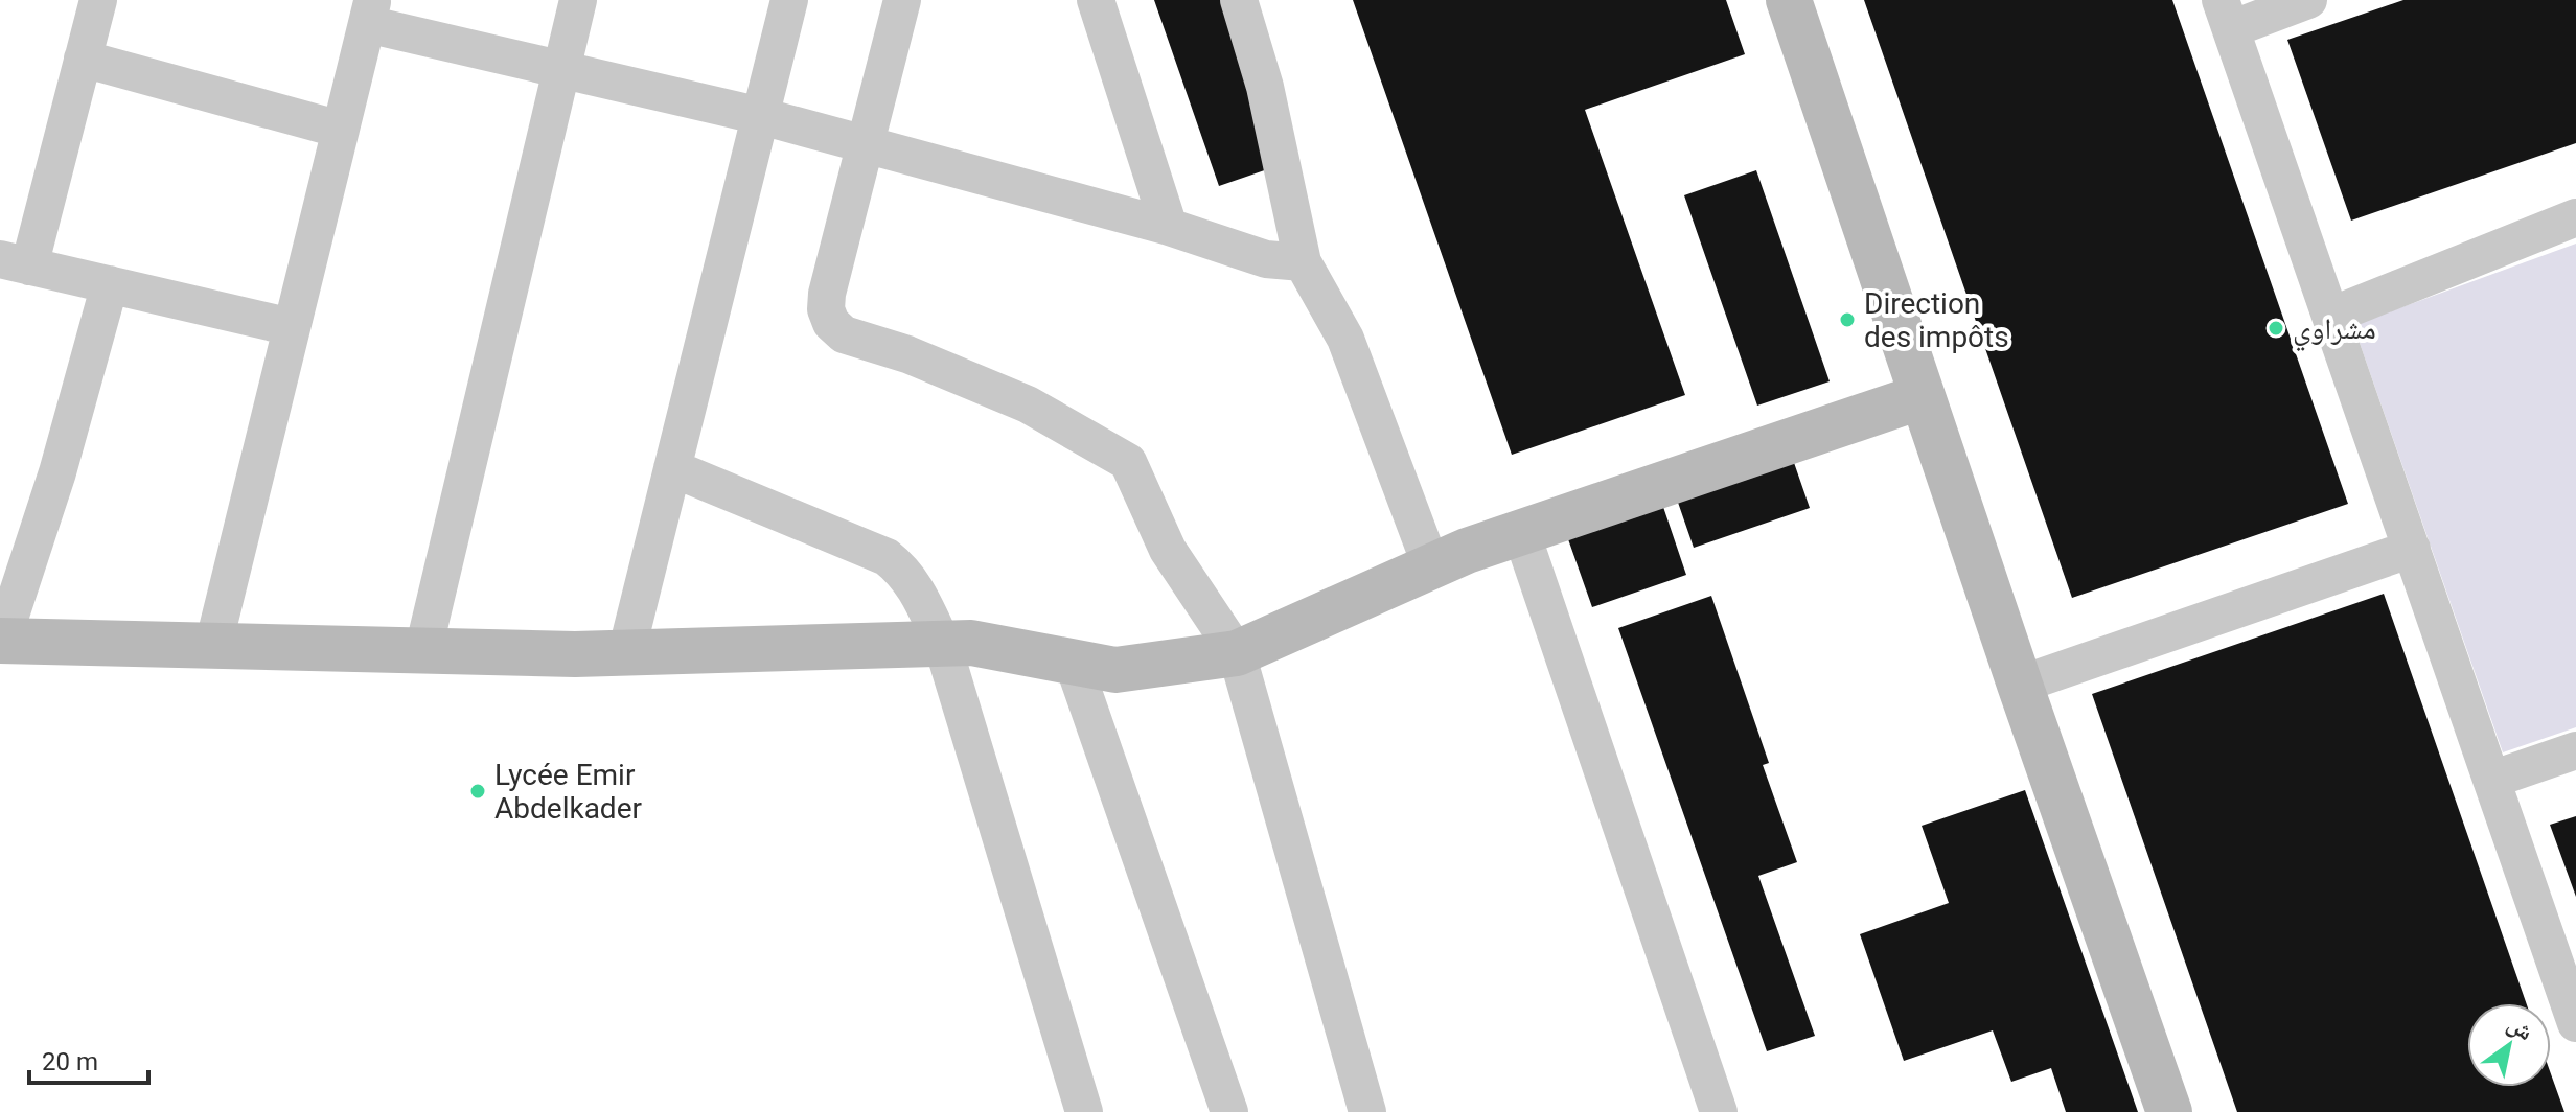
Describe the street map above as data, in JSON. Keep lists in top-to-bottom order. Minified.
{"places":["Direction des impôts","مشراوي","Lycée Emir Abdelkader"],"scale_bar":"20 m","north":"top right"}
